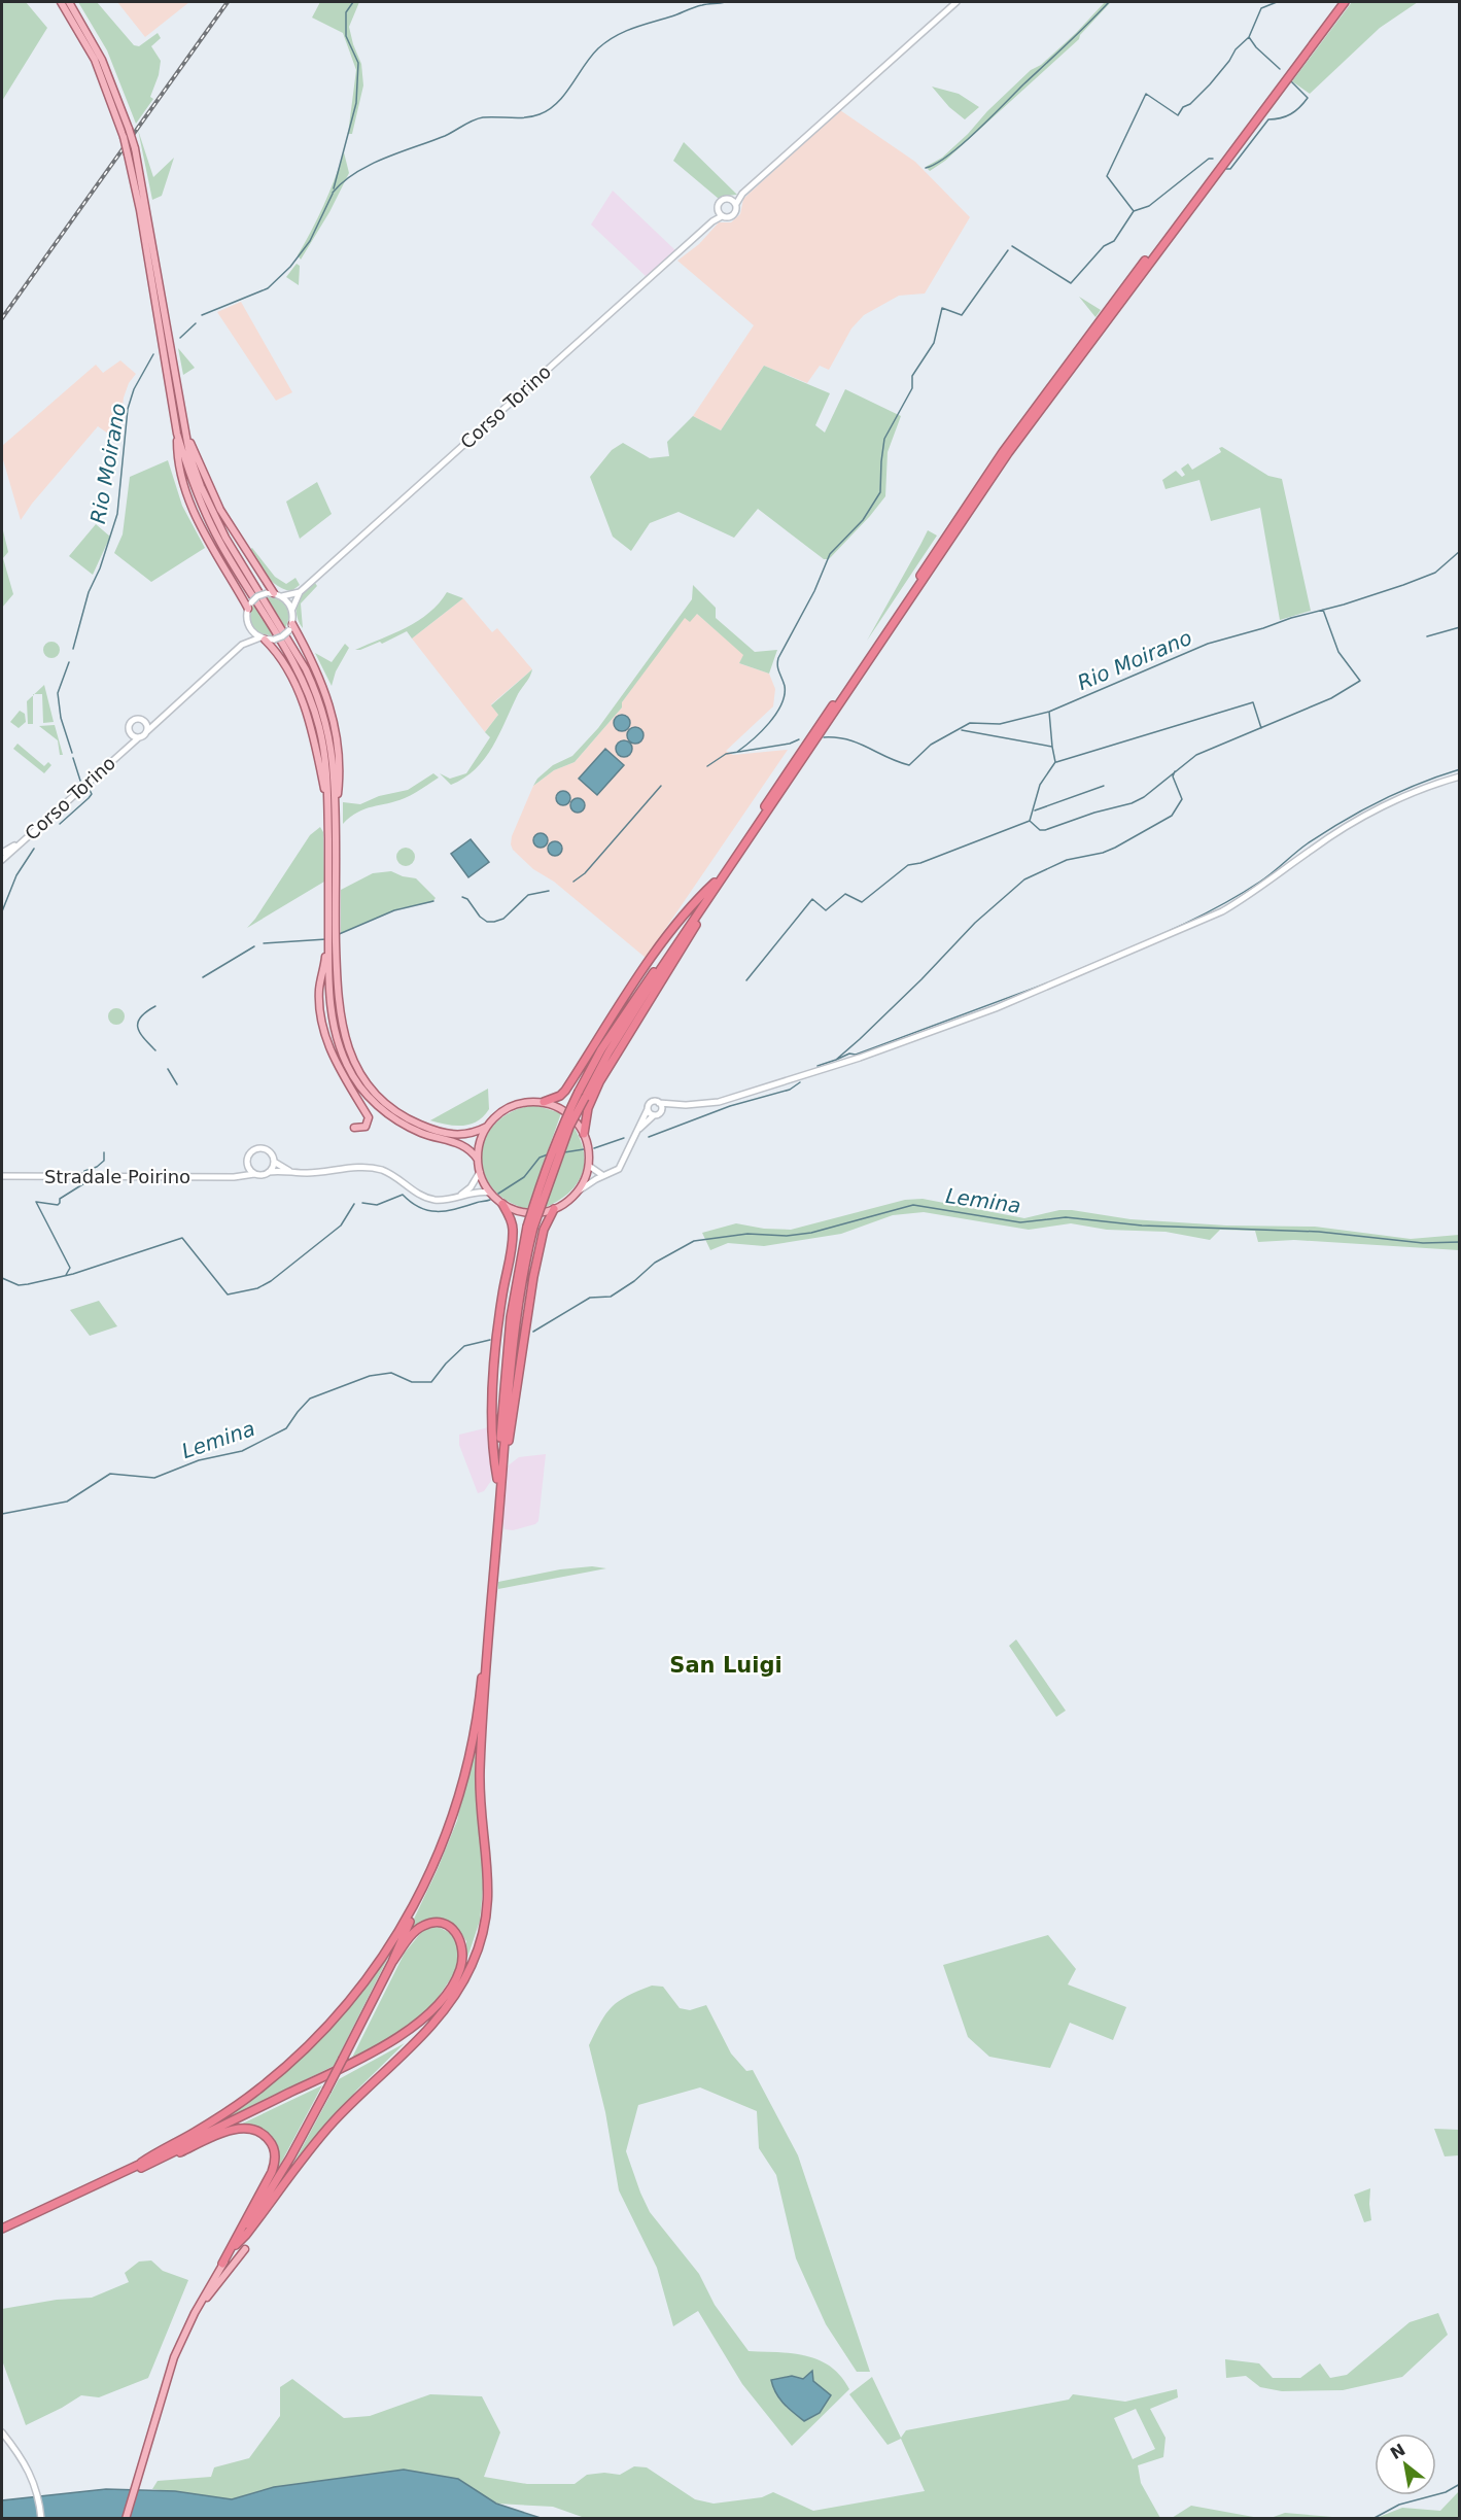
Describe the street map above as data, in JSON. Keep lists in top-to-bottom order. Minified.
{"streets":{"main road":["Corso Torino","Stradale Poirino"]},"districts":["San Luigi"],"water":["Rio Moirano","Lemina"],"north":"top left"}
